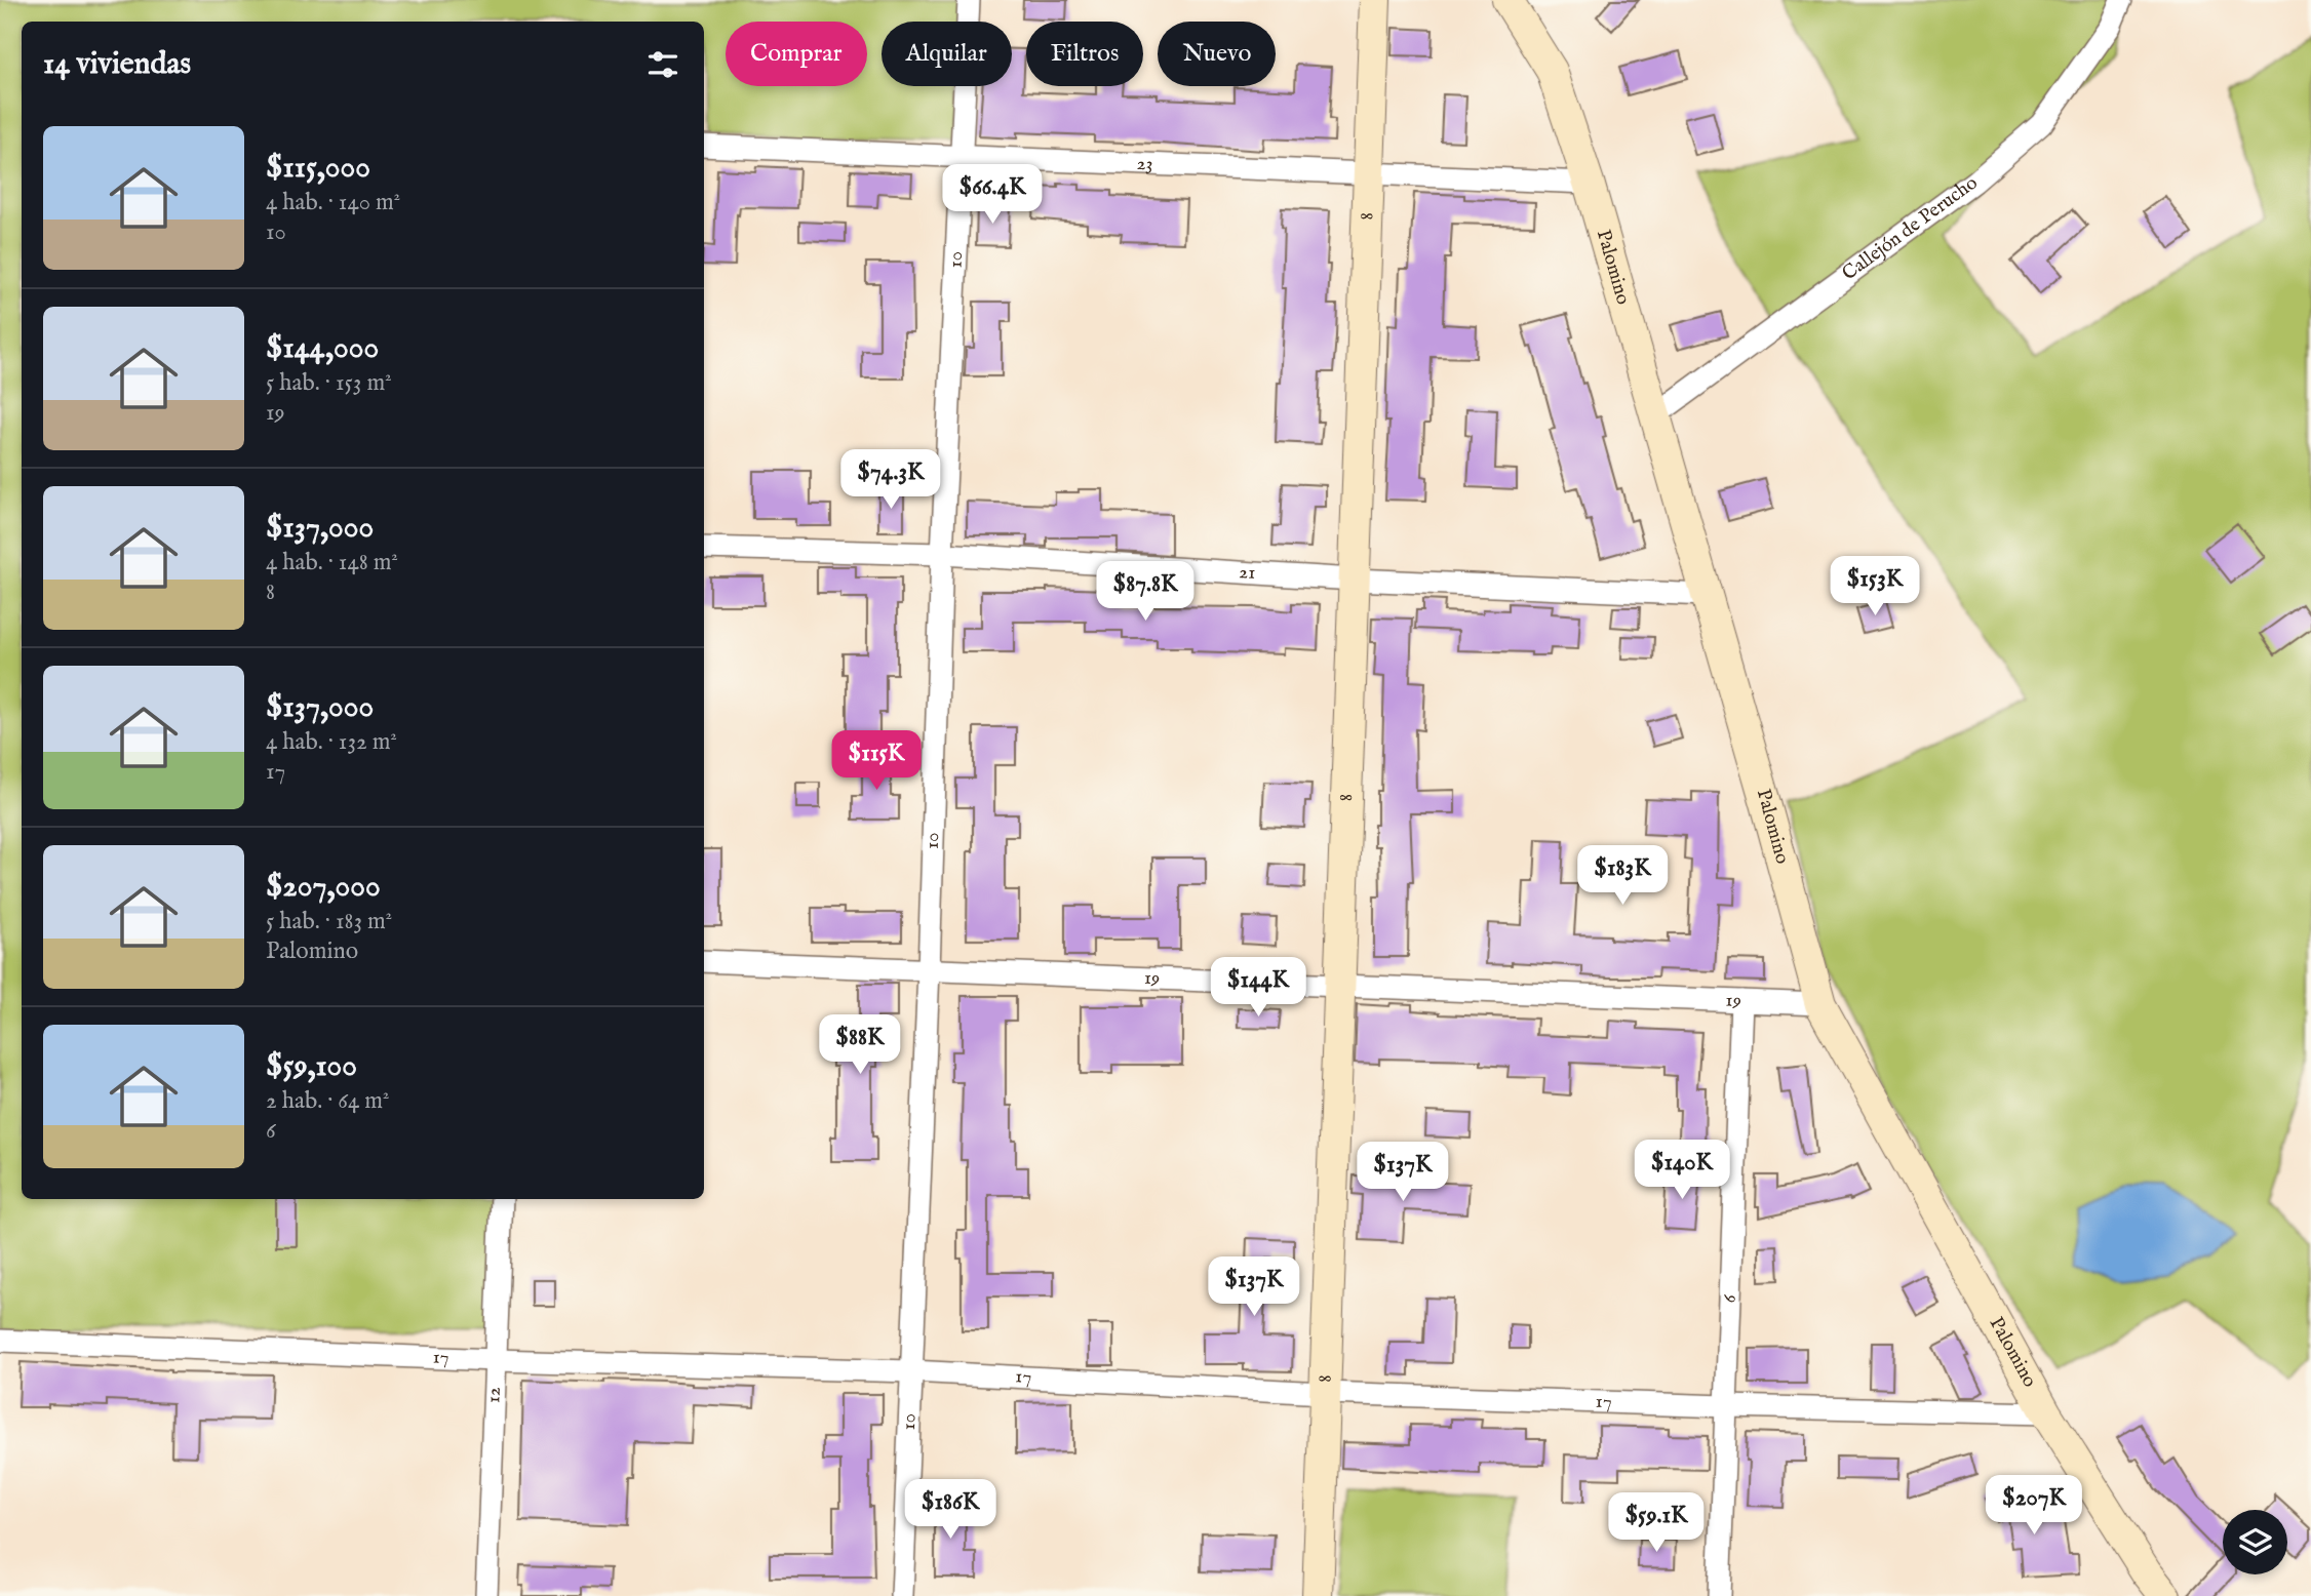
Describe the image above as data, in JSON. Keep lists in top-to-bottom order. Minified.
{"streets":{"street":["23","8","Callejón de Perucho","10","Palomino","21","19","6","17","12"]},"crossings":[["23","8"],["23","10"],["23","Palomino"],["8","21"],["8","19"],["8","17"],["Callejón de Perucho","Palomino"],["10","21"],["10","19"],["10","17"],["Palomino","21"],["Palomino","19"],["Palomino","17"],["19","6"],["6","17"],["17","12"]],"page":{"chip":["Comprar","Alquilar","Filtros","Nuevo"],"heading":"14 viviendas","list":[{"name":"$115,000","note":"4 hab. · 140 m² · 10"},{"name":"$144,000","note":"5 hab. · 153 m² · 19"},{"name":"$137,000","note":"4 hab. · 148 m² · 8"},{"name":"$137,000","note":"4 hab. · 132 m² · 17"},{"name":"$207,000","note":"5 hab. · 183 m² · Palomino"},{"name":"$59,100","note":"2 hab. · 64 m² · 6"}],"price":["$66.4K","$74.3K","$153K","$87.8K","$115K","$183K","$144K","$88K","$140K","$137K","$137K","$207K","$186K","$59.1K"]}}
